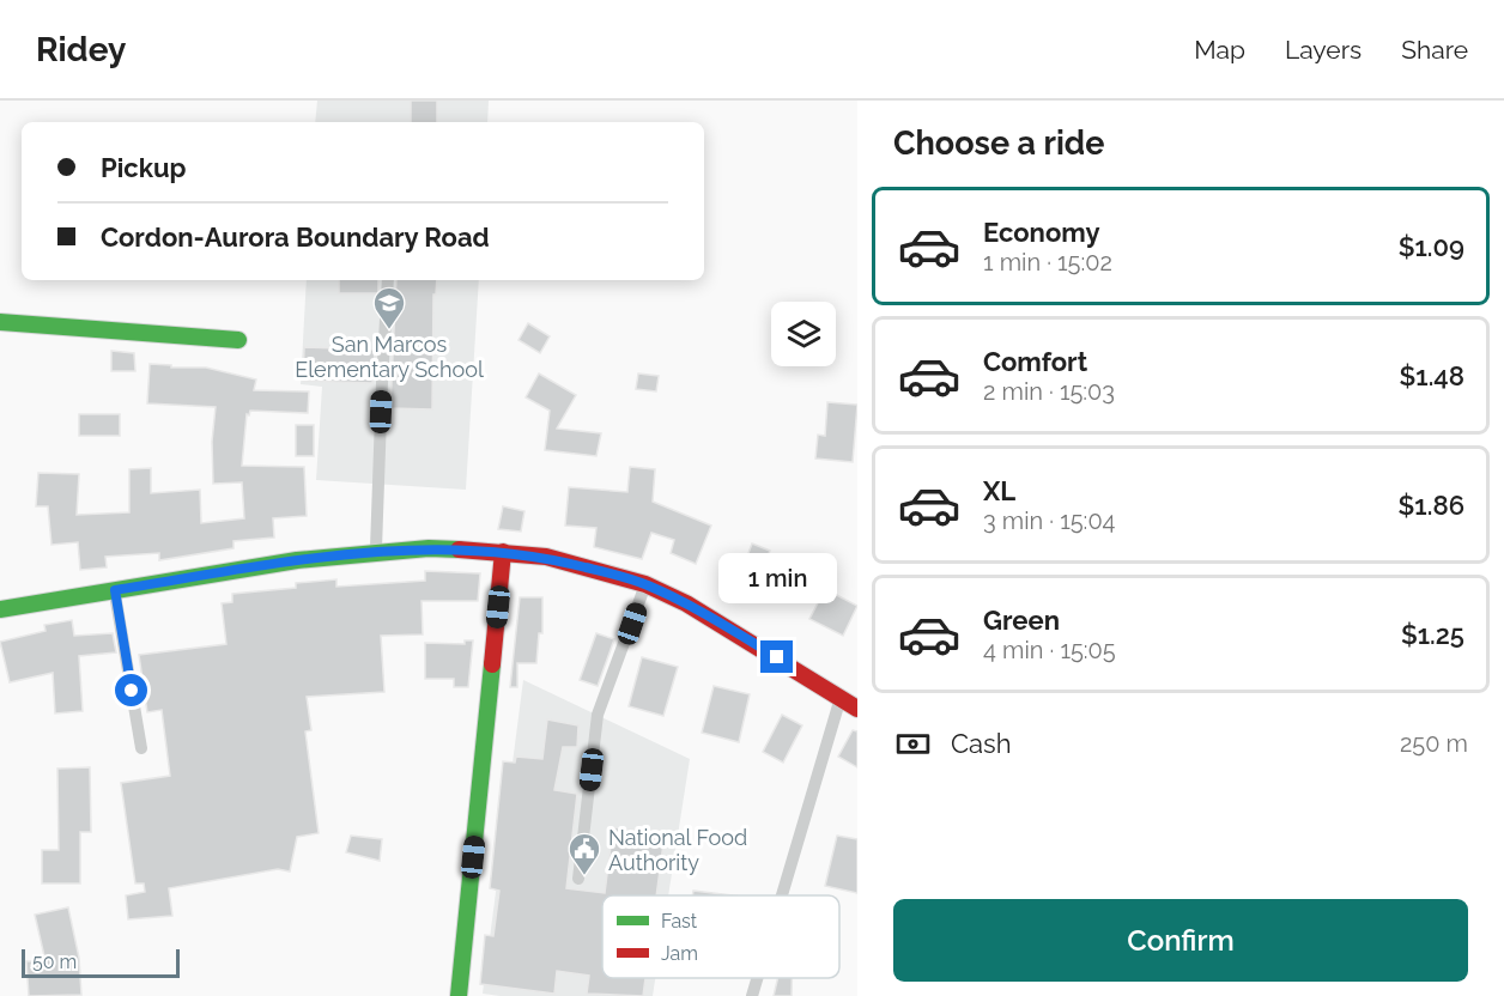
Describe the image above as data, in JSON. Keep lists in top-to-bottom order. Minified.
{"places":{"school or university":["San Marcos Elementary School"],"public building":["National Food Authority"]},"legend":["Fast","Jam"],"scale_bar":"50 m","page":{"header":"Ridey","nav":["Map","Layers","Share"],"heading":"Choose a ride","banner":["Pickup","Cordon-Aurora Boundary Road"],"list":[{"name":"Economy","note":"1 min · 15:02","value":"$1.09"},{"name":"Comfort","note":"2 min · 15:03","value":"$1.48"},{"name":"XL","note":"3 min · 15:04","value":"$1.86"},{"name":"Green","note":"4 min · 15:05","value":"$1.25"}],"bubble":"1 min","pay":["Cash","250 m"],"buttons":"Confirm","scale":"50 m"}}
